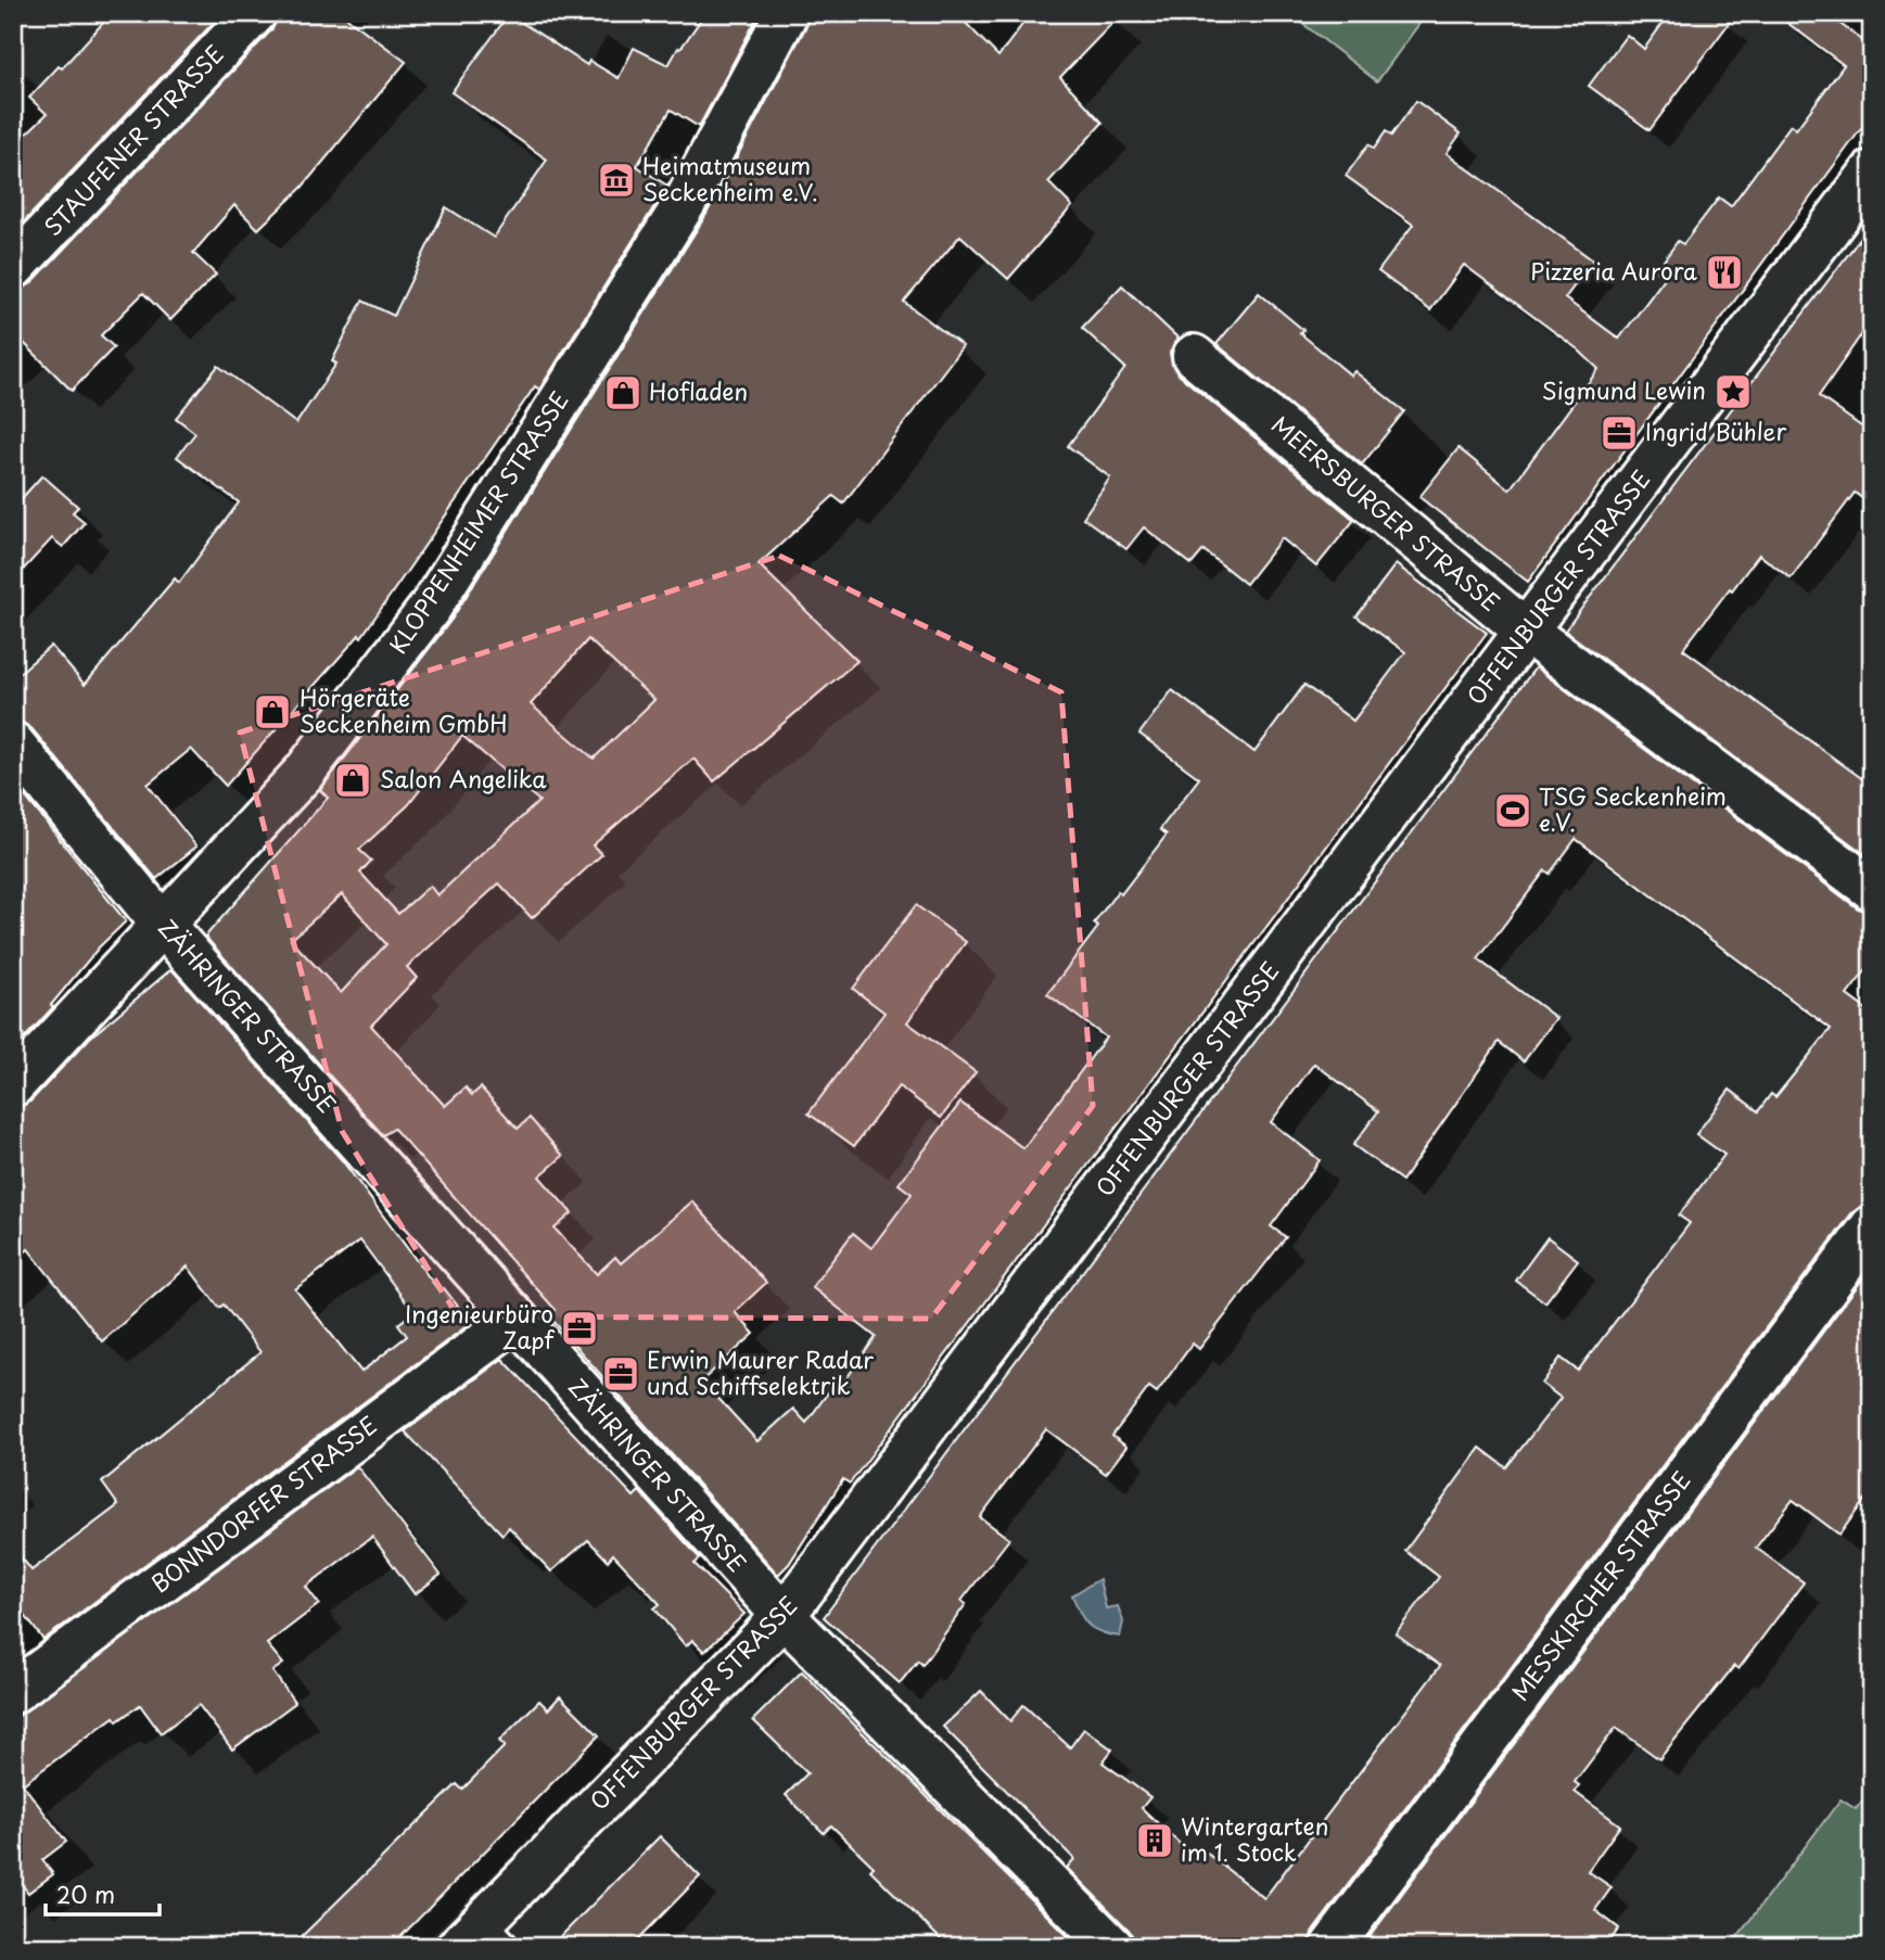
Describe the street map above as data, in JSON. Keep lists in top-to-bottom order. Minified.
{"streets":{"street":["STAUFENER STRASSE","MEERSBURGER STRASSE","KLOPPENHEIMER STRASSE","OFFENBURGER STRASSE","ZÄHRINGER STRASSE","BONNDORFER STRASSE","MESSKIRCHER STRASSE"]},"crossings":[["MEERSBURGER STRASSE","OFFENBURGER STRASSE"],["KLOPPENHEIMER STRASSE","ZÄHRINGER STRASSE"],["OFFENBURGER STRASSE","ZÄHRINGER STRASSE"],["ZÄHRINGER STRASSE","BONNDORFER STRASSE"]],"places":{"museum":["Heimatmuseum Seckenheim e.V."],"restaurant":["Pizzeria Aurora"],"place":["Sigmund Lewin"],"shop":["Hofladen","Hörgeräte Seckenheim GmbH","Salon Angelika"],"office":["Ingrid Bühler","Ingenieurbüro Zapf","Erwin Maurer Radar und Schiffselektrik"],"sports":["TSG Seckenheim e.V."],"building":["Wintergarten im 1. Stock"]},"scale_bar":"20 m"}
